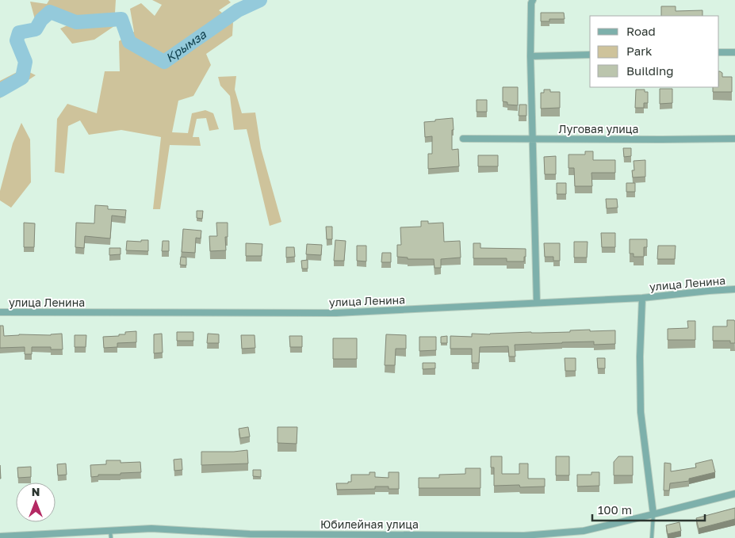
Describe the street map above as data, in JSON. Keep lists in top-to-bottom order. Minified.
{"streets":{"street":["Луговая улица","улица Ленина","Юбилейная улица"]},"water":["Крымза"],"legend":["Road","Park","Building"],"scale_bar":"100 m","north":"top"}
